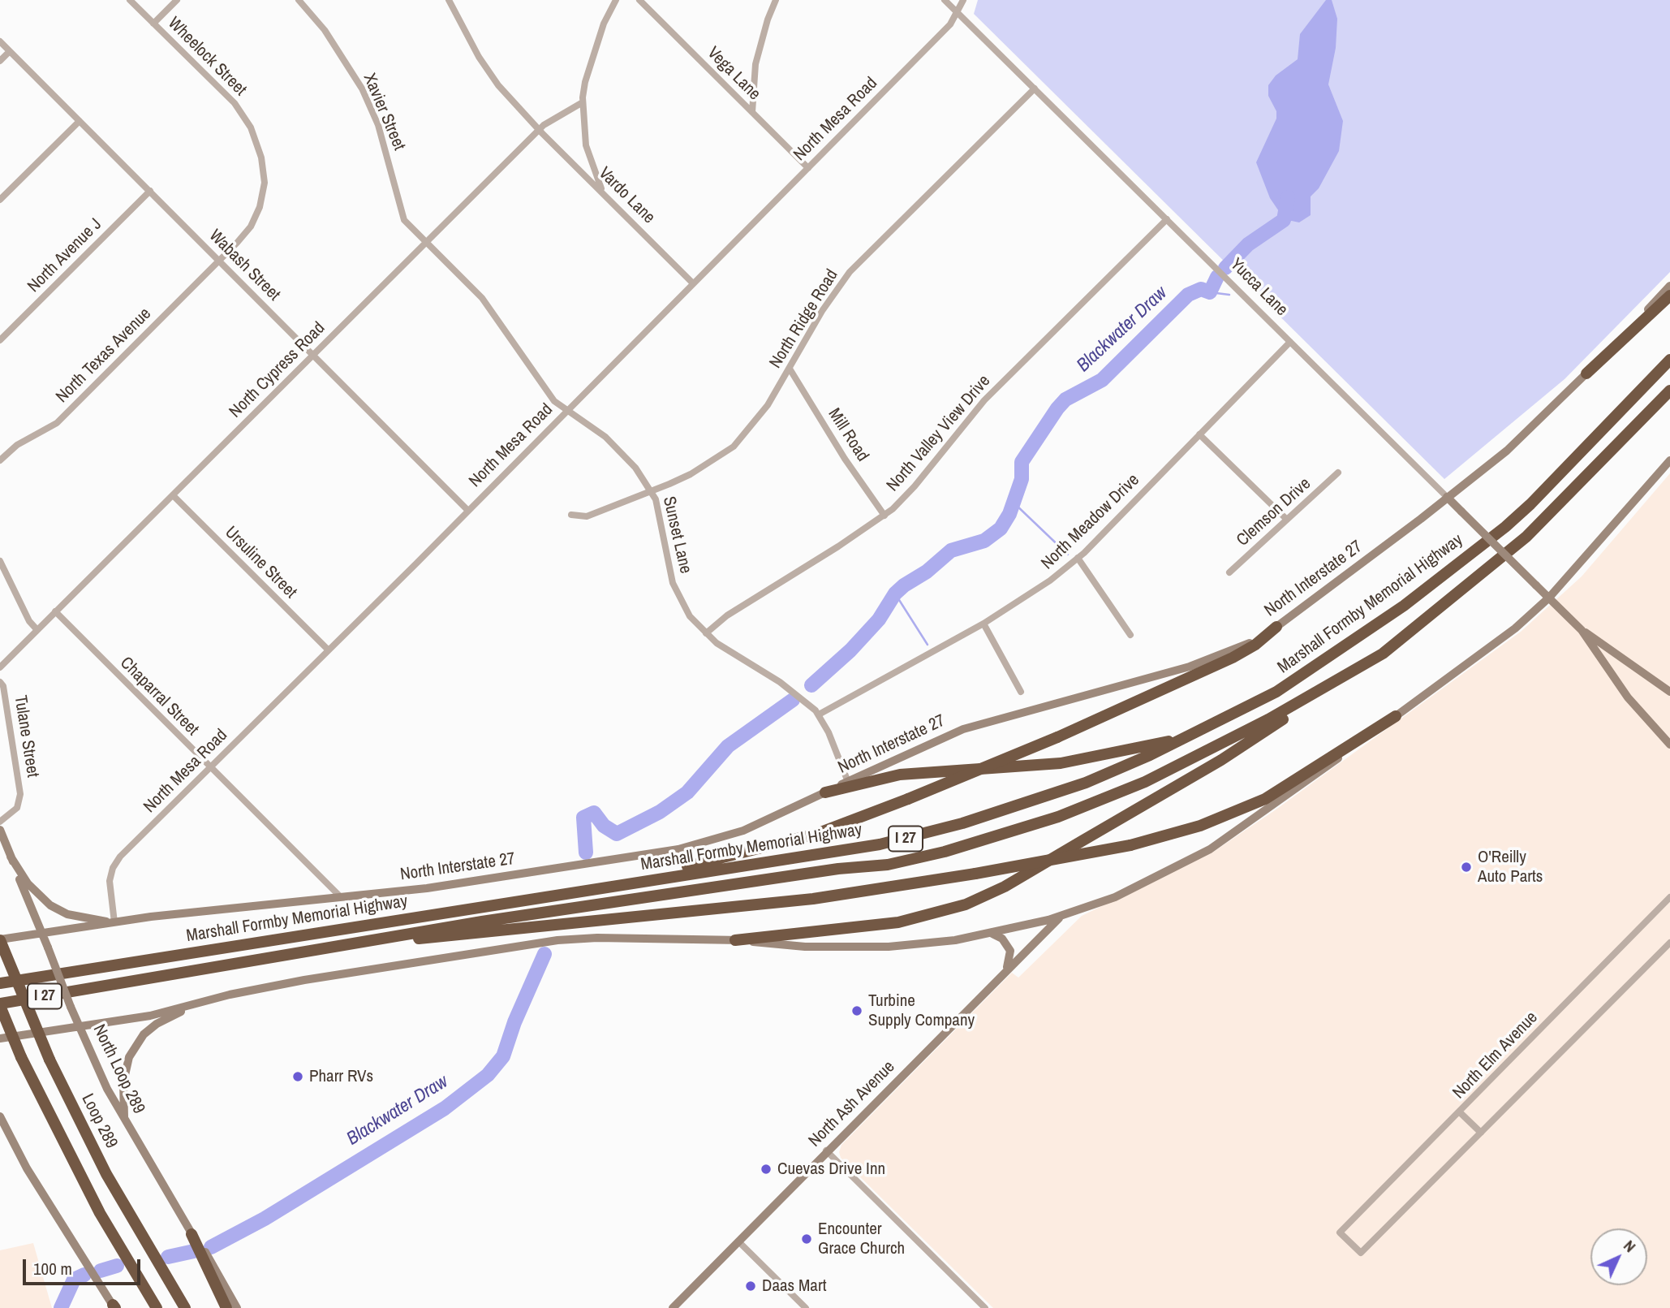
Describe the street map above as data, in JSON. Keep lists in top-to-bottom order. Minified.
{"streets":{"highway":["Marshall Formby Memorial Highway","I 27","Loop 289"],"main road":["Yucca Lane","North Interstate 27","North Loop 289","North Ash Avenue"],"street":["Wheelock Street","Vega Lane","Xavier Street","North Mesa Road","Vardo Lane","North Avenue J","Wabash Street","North Ridge Road","North Texas Avenue","North Cypress Road","North Valley View Drive","Mill Road","Clemson Drive","North Meadow Drive","Sunset Lane","Ursuline Street","Chaparral Street","Tulane Street","North Elm Avenue"]},"crossings":[["Wheelock Street","Wabash Street"],["Wheelock Street","North Texas Avenue"],["Vega Lane","North Mesa Road"],["Xavier Street","North Cypress Road"],["Xavier Street","Sunset Lane"],["North Mesa Road","Vardo Lane"],["North Mesa Road","Wabash Street"],["North Mesa Road","Yucca Lane"],["North Mesa Road","Sunset Lane"],["North Mesa Road","Ursuline Street"],["North Mesa Road","North Interstate 27"],["North Mesa Road","Chaparral Street"],["Vardo Lane","North Cypress Road"],["North Avenue J","Wabash Street"],["Wabash Street","North Texas Avenue"],["Wabash Street","North Cypress Road"],["Yucca Lane","North Ridge Road"],["Yucca Lane","North Valley View Drive"],["Yucca Lane","North Meadow Drive"],["Yucca Lane","North Interstate 27"],["North Ridge Road","Mill Road"],["North Ridge Road","Sunset Lane"],["North Cypress Road","Sunset Lane"],["North Cypress Road","Ursuline Street"],["North Cypress Road","Chaparral Street"],["North Valley View Drive","Mill Road"],["North Valley View Drive","Sunset Lane"],["North Meadow Drive","Sunset Lane"],["Sunset Lane","North Interstate 27"],["North Interstate 27","Chaparral Street"],["North Interstate 27","North Loop 289"],["North Interstate 27","Loop 289"]],"water":["Blackwater Draw"],"places":["O'Reilly Auto Parts","Turbine Supply Company","Pharr RVs","Cuevas Drive Inn","Encounter Grace Church","Daas Mart"],"scale_bar":"100 m","north":"top right"}
